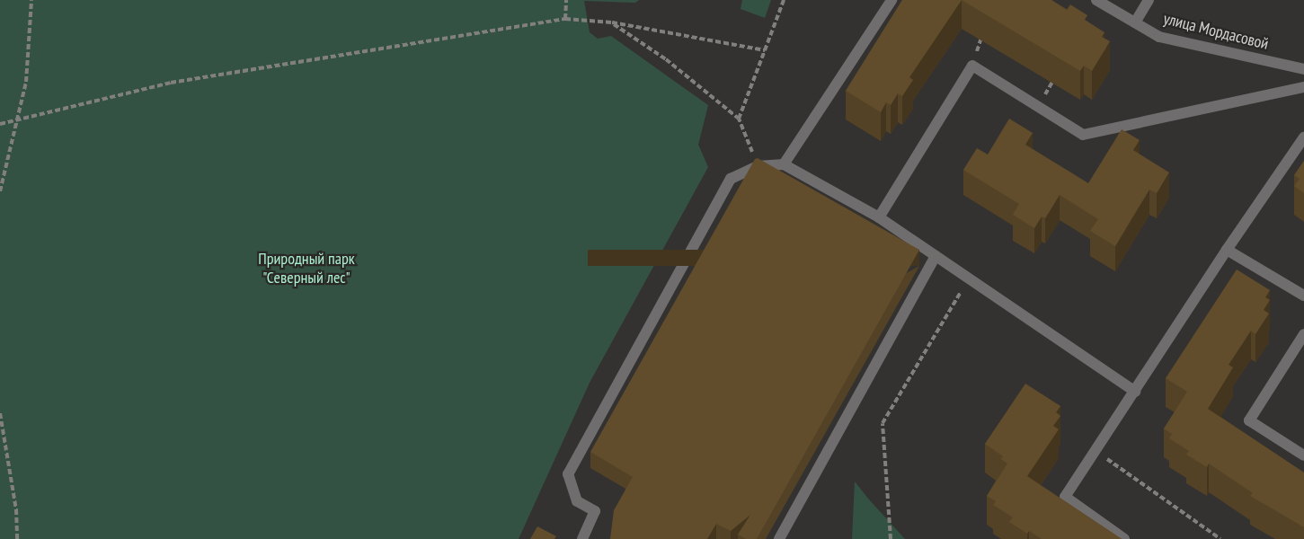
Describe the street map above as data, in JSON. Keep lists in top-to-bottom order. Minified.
{"streets":{"street":["улица Мордасовой"]},"parks":["Природный парк \"Северный лес\""]}
